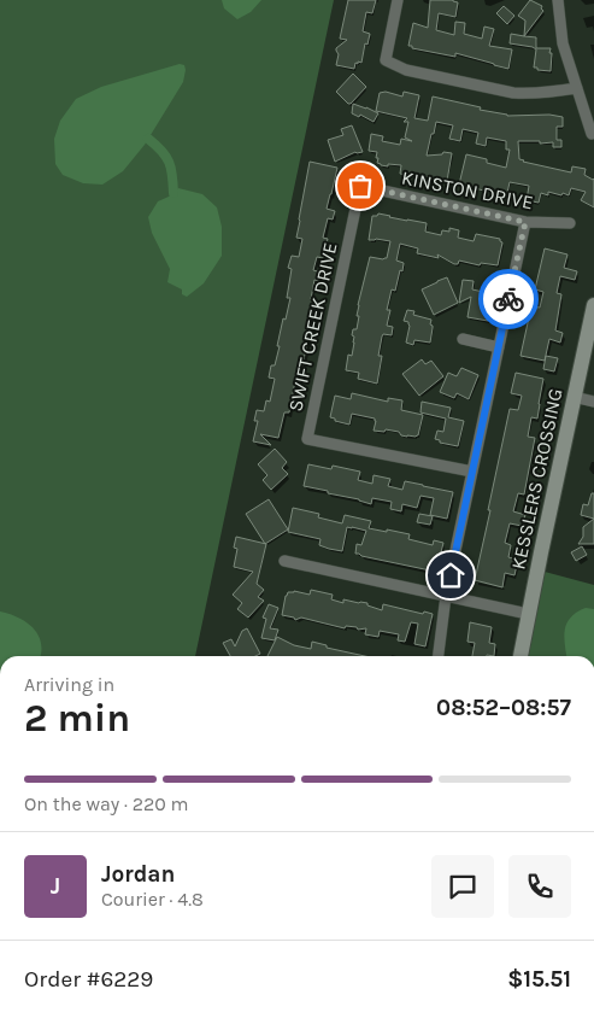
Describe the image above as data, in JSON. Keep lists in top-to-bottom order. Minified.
{"streets":{"street":["KINSTON DRIVE","SWIFT CREEK DRIVE","KESSLERS CROSSING"]},"crossings":[["KINSTON DRIVE","SWIFT CREEK DRIVE"]],"page":{"heading":["2 min","Arriving in","08:52–08:57"],"panel":["Jordan","Courier · 4.8","Order #6229","$15.51"],"bar":"On the way · 220 m","round":"J"}}
